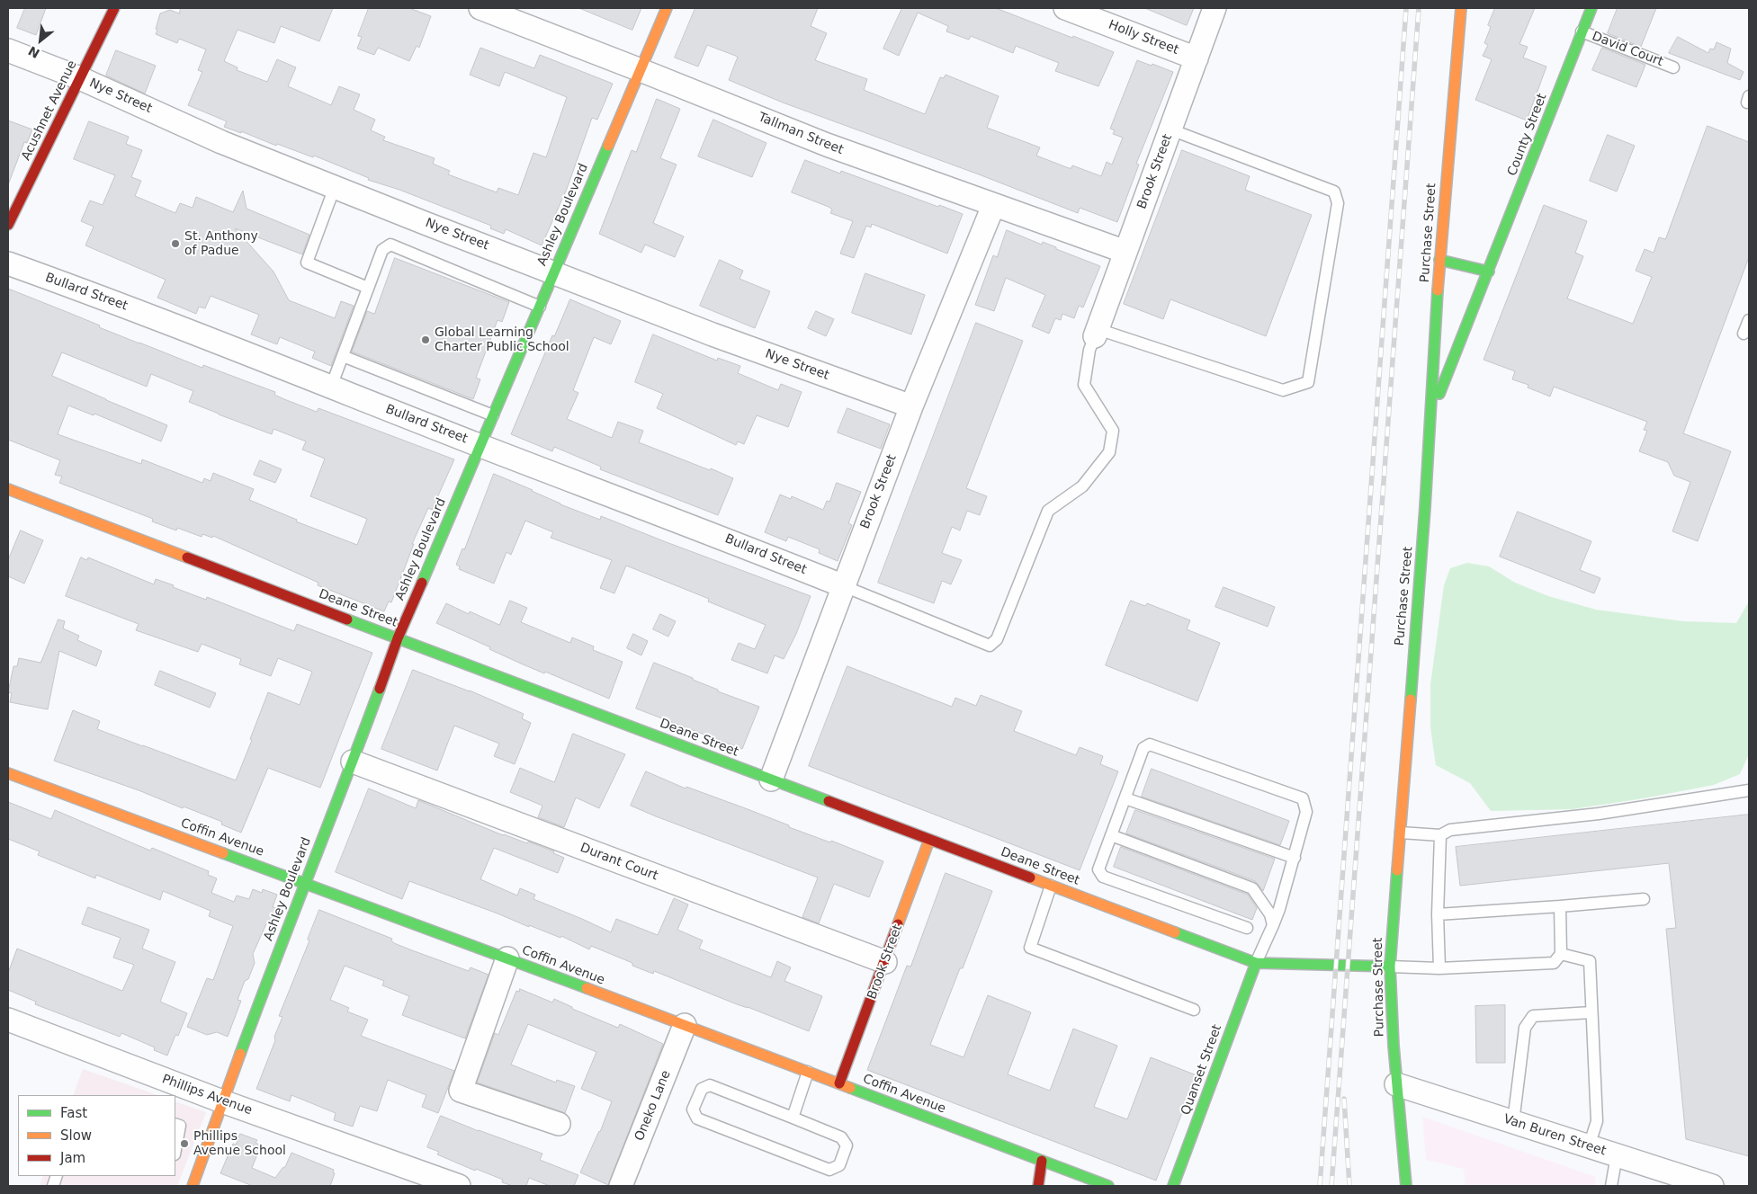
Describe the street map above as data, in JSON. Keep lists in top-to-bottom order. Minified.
{"streets":{"main road":["Acushnet Avenue","County Street","Brook Street","Ashley Boulevard","Purchase Street","Deane Street","Coffin Avenue","Quanset Street"],"street":["Holly Street","Nye Street","Tallman Street","Bullard Street","Durant Court","Phillips Avenue","Oneko Lane","Van Buren Street"],"lane":["David Court"]},"crossings":[["Holly Street","Brook Street"],["David Court","County Street"],["Nye Street","Acushnet Avenue"],["Nye Street","Brook Street"],["Nye Street","Ashley Boulevard"],["Tallman Street","Brook Street"],["Tallman Street","Ashley Boulevard"],["County Street","Purchase Street"],["Brook Street","Bullard Street"],["Brook Street","Deane Street"],["Brook Street","Coffin Avenue"],["Brook Street","Durant Court"],["Ashley Boulevard","Bullard Street"],["Ashley Boulevard","Deane Street"],["Ashley Boulevard","Coffin Avenue"],["Ashley Boulevard","Durant Court"],["Ashley Boulevard","Phillips Avenue"],["Purchase Street","Deane Street"],["Purchase Street","Van Buren Street"],["Deane Street","Quanset Street"],["Coffin Avenue","Oneko Lane"]],"places":["St. Anthony of Padue","Global Learning Charter Public School","Phillips Avenue School"],"legend":["Fast","Slow","Jam"],"north":"bottom left"}
